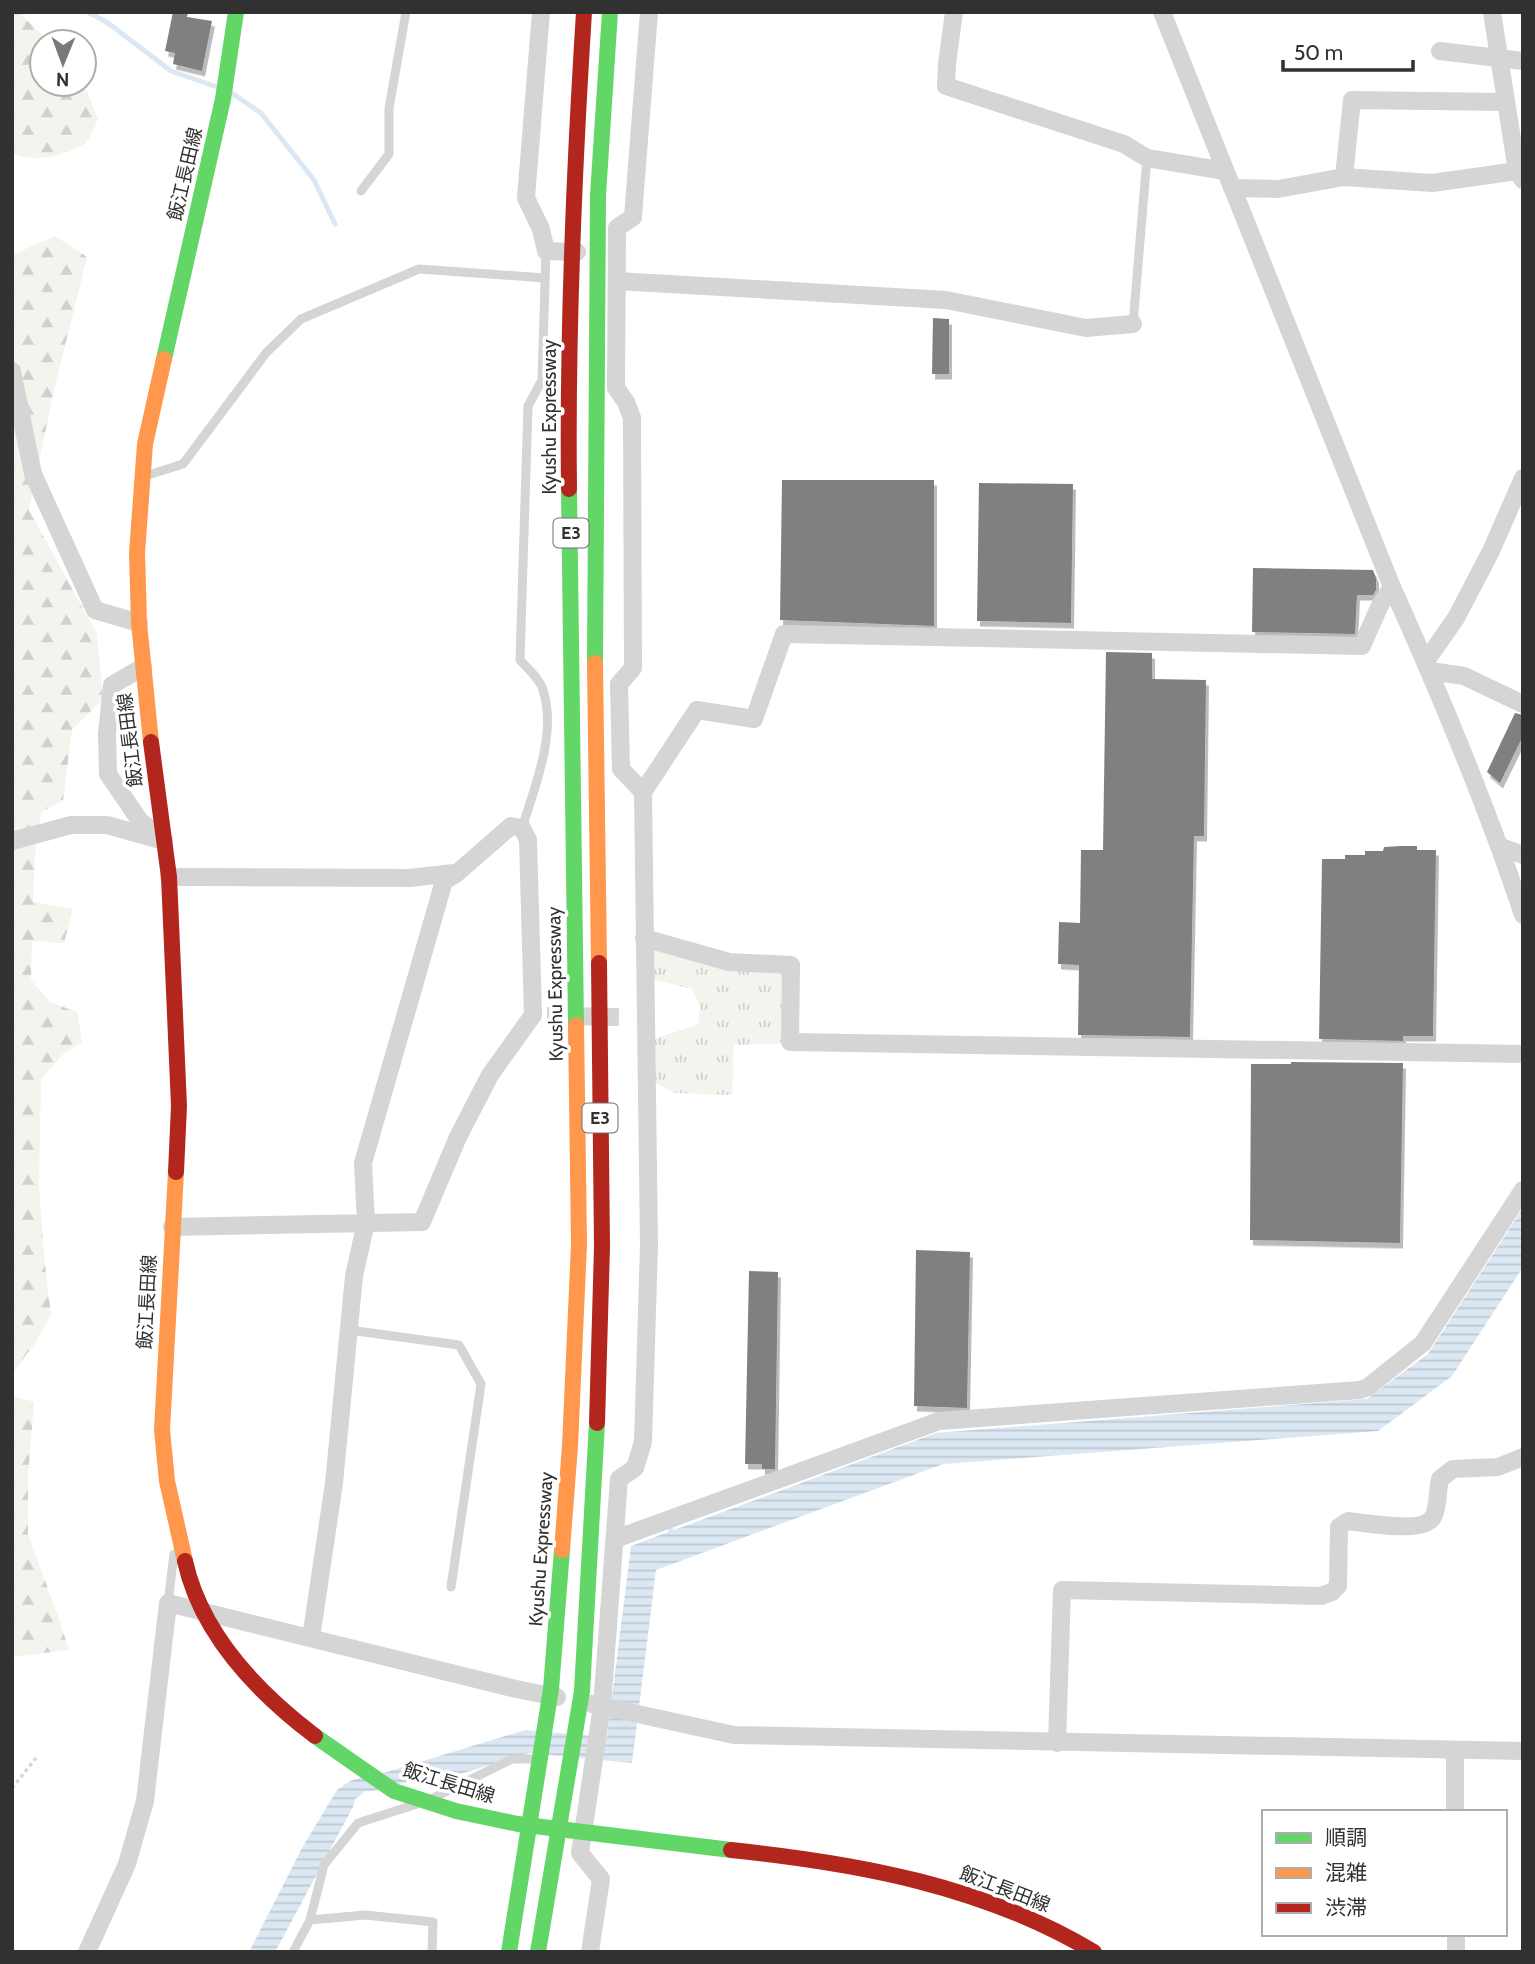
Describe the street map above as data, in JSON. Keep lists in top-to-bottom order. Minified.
{"streets":{"main road":["飯江長田線","Kyushu Expressway","E3"]},"legend":["順調","混雑","渋滞"],"scale_bar":"50 m","north":"bottom"}
